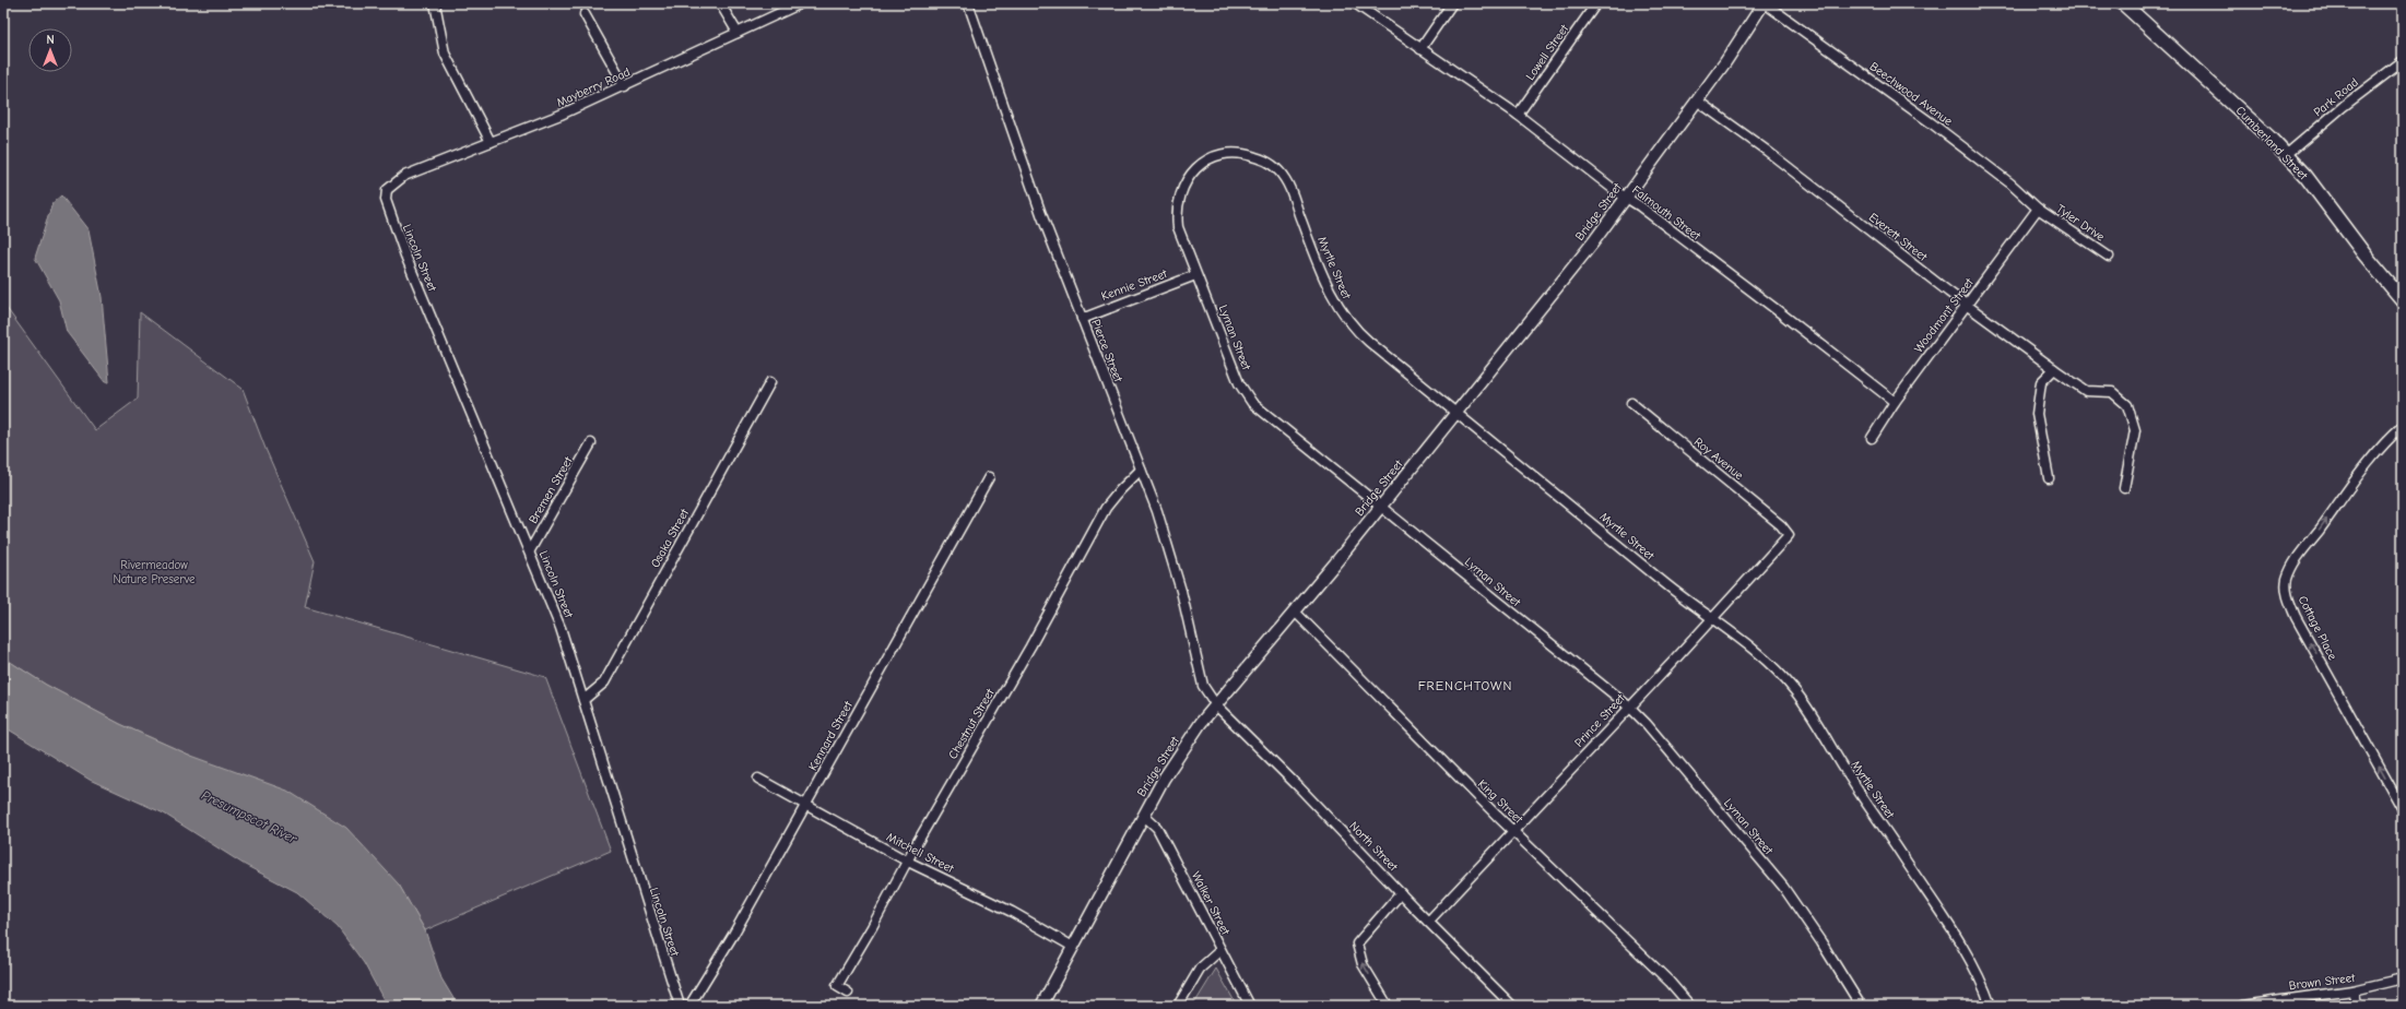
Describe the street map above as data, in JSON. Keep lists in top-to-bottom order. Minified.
{"streets":{"main road":["Cumberland Street"],"street":["Lowell Street","Mayberry Road","Beechwood Avenue","Park Road","Bridge Street","Falmouth Street","Tyler Drive","Everett Street","Lincoln Street","Myrtle Street","Kennie Street","Woodmont Street","Lyman Street","Pierce Street","Roy Avenue","Bremen Street","Osaka Street","Cottage Place","Prince Street","Chestnut Street","Kennard Street","King Street","North Street","Mitchell Street","Walker Street","Brown Street"]},"crossings":[["Lowell Street","Falmouth Street"],["Mayberry Road","Lincoln Street"],["Beechwood Avenue","Bridge Street"],["Beechwood Avenue","Tyler Drive"],["Beechwood Avenue","Woodmont Street"],["Park Road","Cumberland Street"],["Bridge Street","Falmouth Street"],["Bridge Street","Everett Street"],["Bridge Street","Myrtle Street"],["Bridge Street","Lyman Street"],["Bridge Street","Pierce Street"],["Bridge Street","King Street"],["Bridge Street","North Street"],["Bridge Street","Mitchell Street"],["Bridge Street","Walker Street"],["Falmouth Street","Woodmont Street"],["Tyler Drive","Woodmont Street"],["Everett Street","Woodmont Street"],["Lincoln Street","Bremen Street"],["Lincoln Street","Osaka Street"],["Myrtle Street","Lyman Street"],["Myrtle Street","Prince Street"],["Kennie Street","Lyman Street"],["Kennie Street","Pierce Street"],["Lyman Street","Prince Street"],["Pierce Street","Chestnut Street"],["Pierce Street","North Street"],["Roy Avenue","Prince Street"],["Prince Street","King Street"],["Prince Street","North Street"],["Chestnut Street","Mitchell Street"],["Kennard Street","Mitchell Street"]],"one_way":["Cottage Place"],"districts":["FRENCHTOWN"],"water":["Presumpscot River"],"parks":["Rivermeadow Nature Preserve"],"north":"top"}
